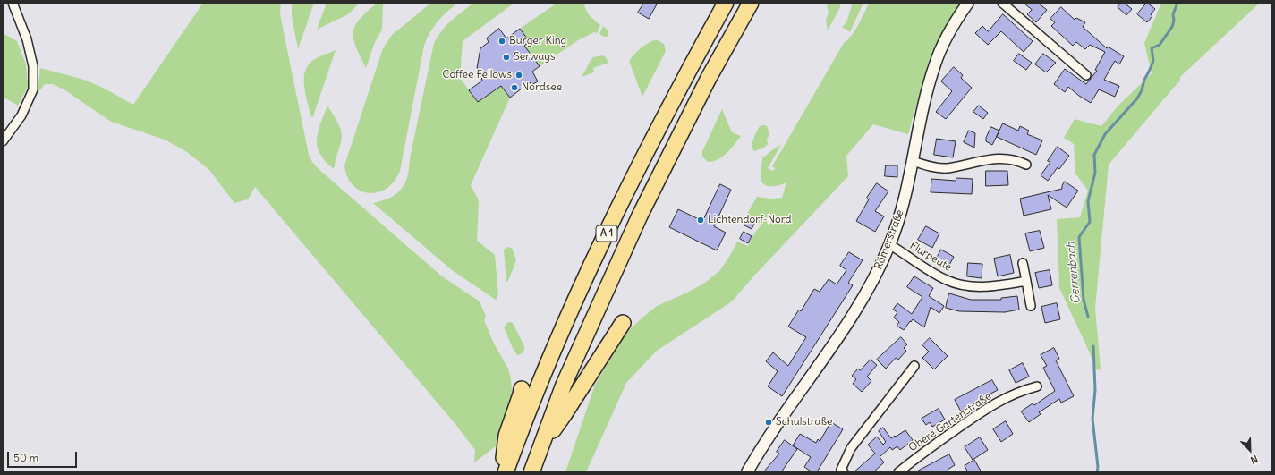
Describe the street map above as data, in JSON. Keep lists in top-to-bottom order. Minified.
{"streets":{"highway":["A 1"],"street":["Römerstraße","Flurpeute","Obere Gartenstraße"]},"crossings":[["Römerstraße","Flurpeute"]],"water":["Gerrenbach"],"places":["Burger King","Serways","Coffee Fellows","Nordsee","Lichtendorf-Nord","Schulstraße"],"scale_bar":"50 m","north":"bottom right"}
